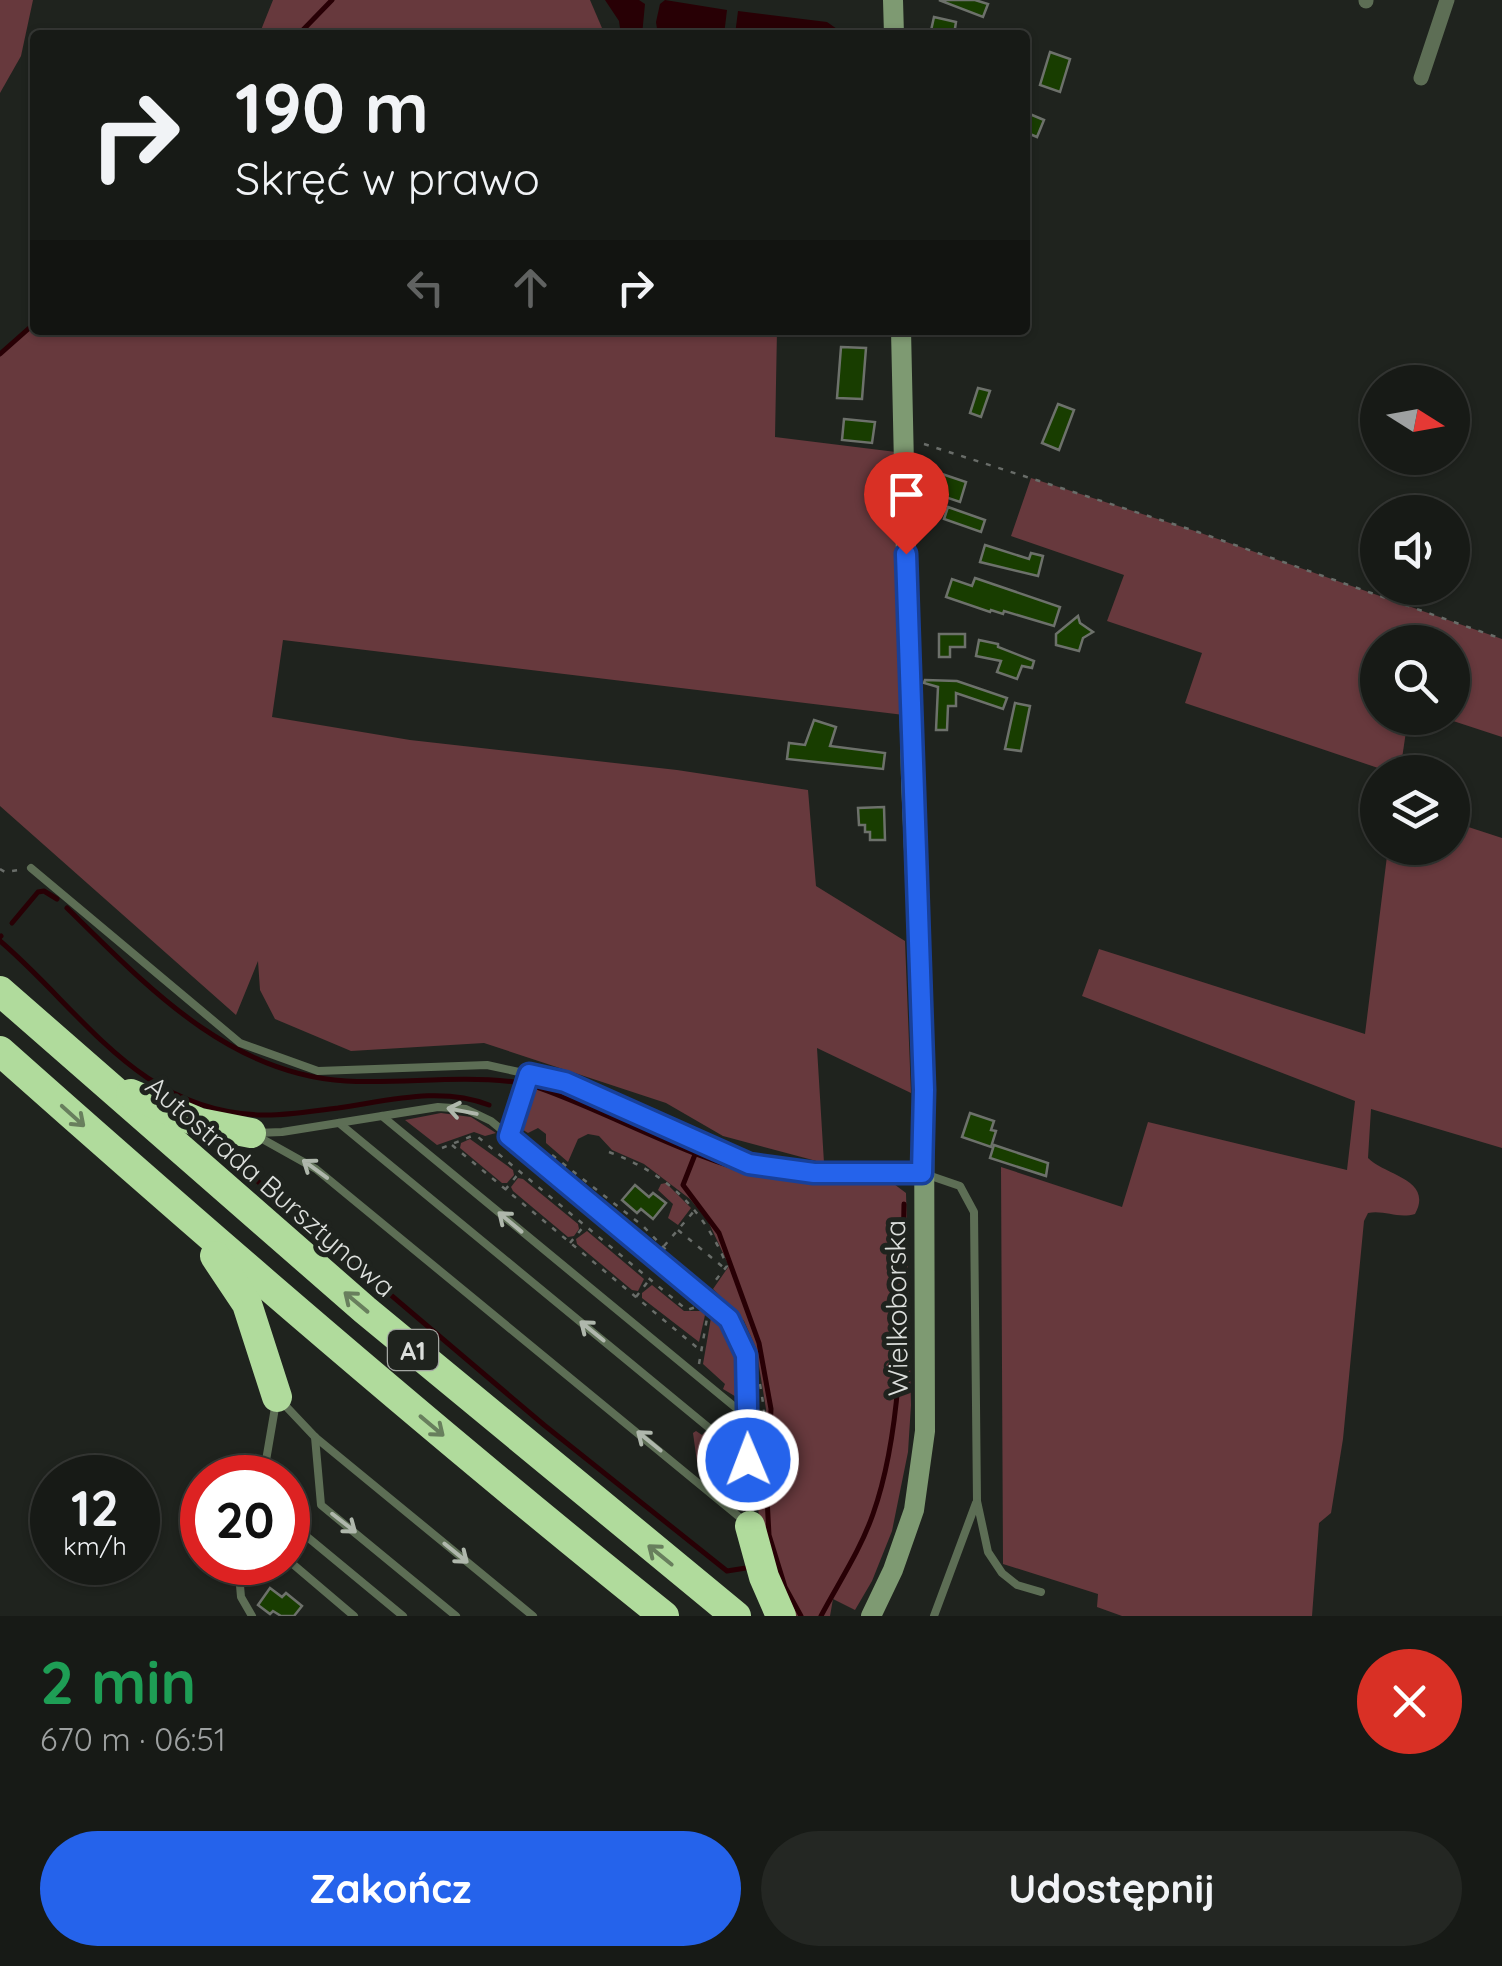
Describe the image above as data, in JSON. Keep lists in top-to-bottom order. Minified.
{"streets":{"highway":["Autostrada Bursztynowa","A1"],"street":["Wielkoborska"]},"north":"right","page":{"turn":["190 m","Skręć w prawo"],"speed":"12 km/h","limit":"20","heading":["2 min","670 m · 06:51"],"buttons":["Zakończ","Udostępnij"]}}
